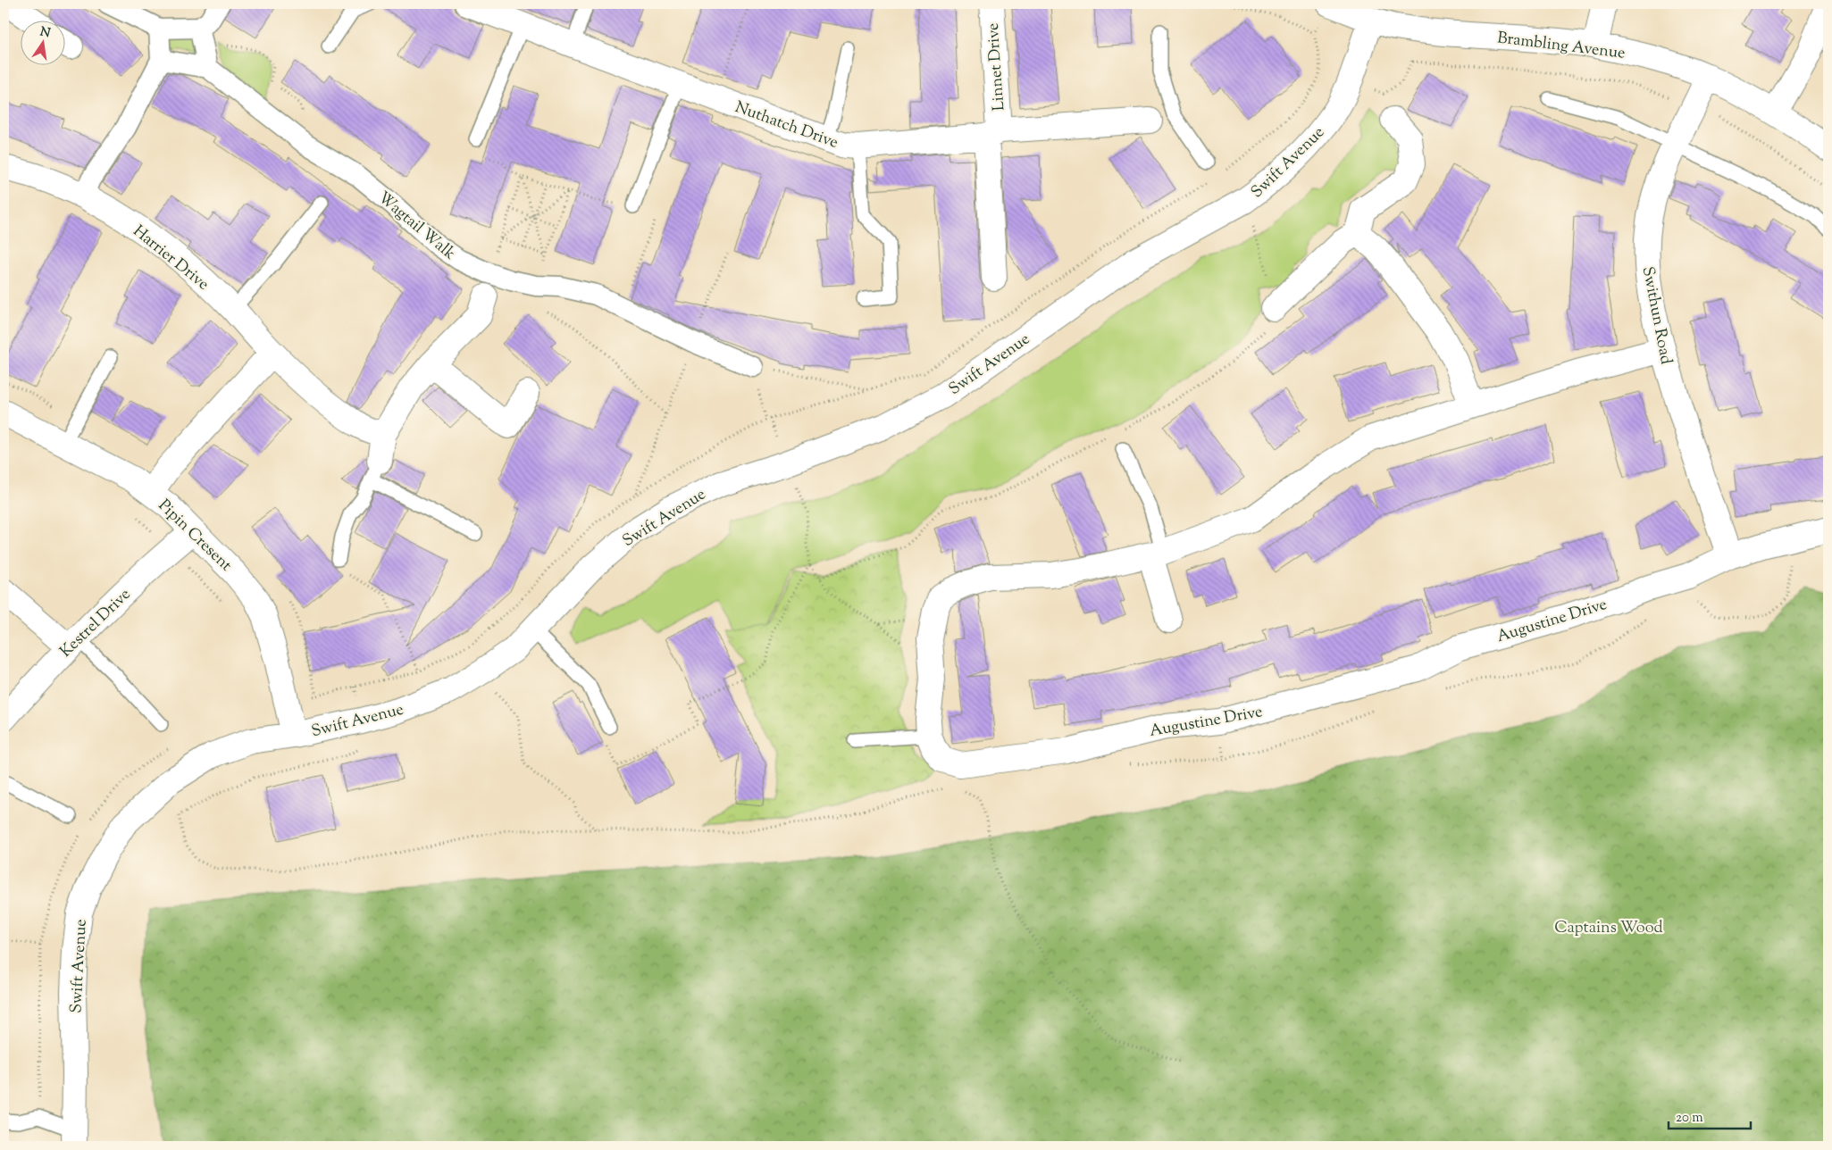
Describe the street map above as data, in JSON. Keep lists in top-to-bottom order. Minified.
{"streets":{"street":["Brambling Avenue","Linnet Drive","Nuthatch Drive","Swift Avenue","Wagtail Walk","Harrier Drive","Swithun Road","Pipin Cresent","Augustine Drive","Kestrel Drive"]},"crossings":[["Brambling Avenue","Swift Avenue"],["Brambling Avenue","Swithun Road"],["Linnet Drive","Nuthatch Drive"],["Swift Avenue","Pipin Cresent"],["Swithun Road","Augustine Drive"],["Pipin Cresent","Kestrel Drive"]],"parks":["Captains Wood"],"scale_bar":"20 m","north":"top"}
